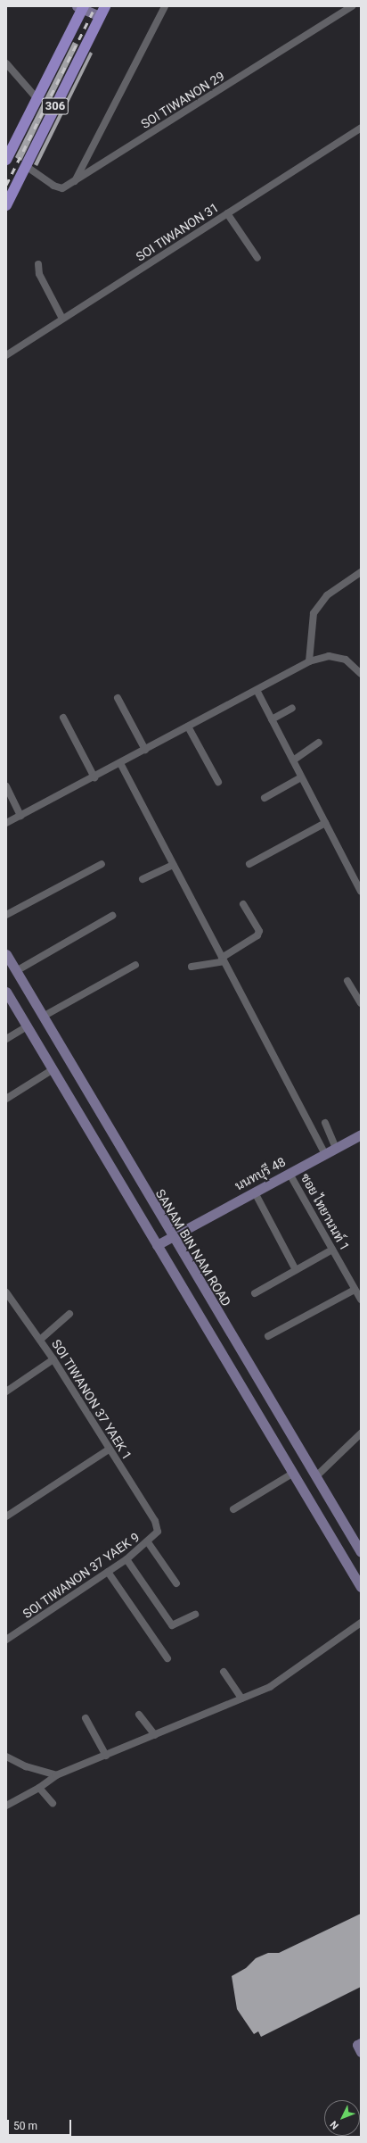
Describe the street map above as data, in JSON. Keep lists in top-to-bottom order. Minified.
{"streets":{"main road":["306","นนทบุรี 48","SANAM BIN NAM ROAD"],"street":["SOI TIWANON 29","SOI TIWANON 31","ซอย ไทยานนท์ 1","SOI TIWANON 37 YAEK 1","SOI TIWANON 37 YAEK 9"]},"crossings":[["SOI TIWANON 29","306"],["นนทบุรี 48","ซอย ไทยานนท์ 1"],["นนทบุรี 48","SANAM BIN NAM ROAD"],["SOI TIWANON 37 YAEK 1","SOI TIWANON 37 YAEK 9"]],"scale_bar":"50 m","north":"bottom left"}
